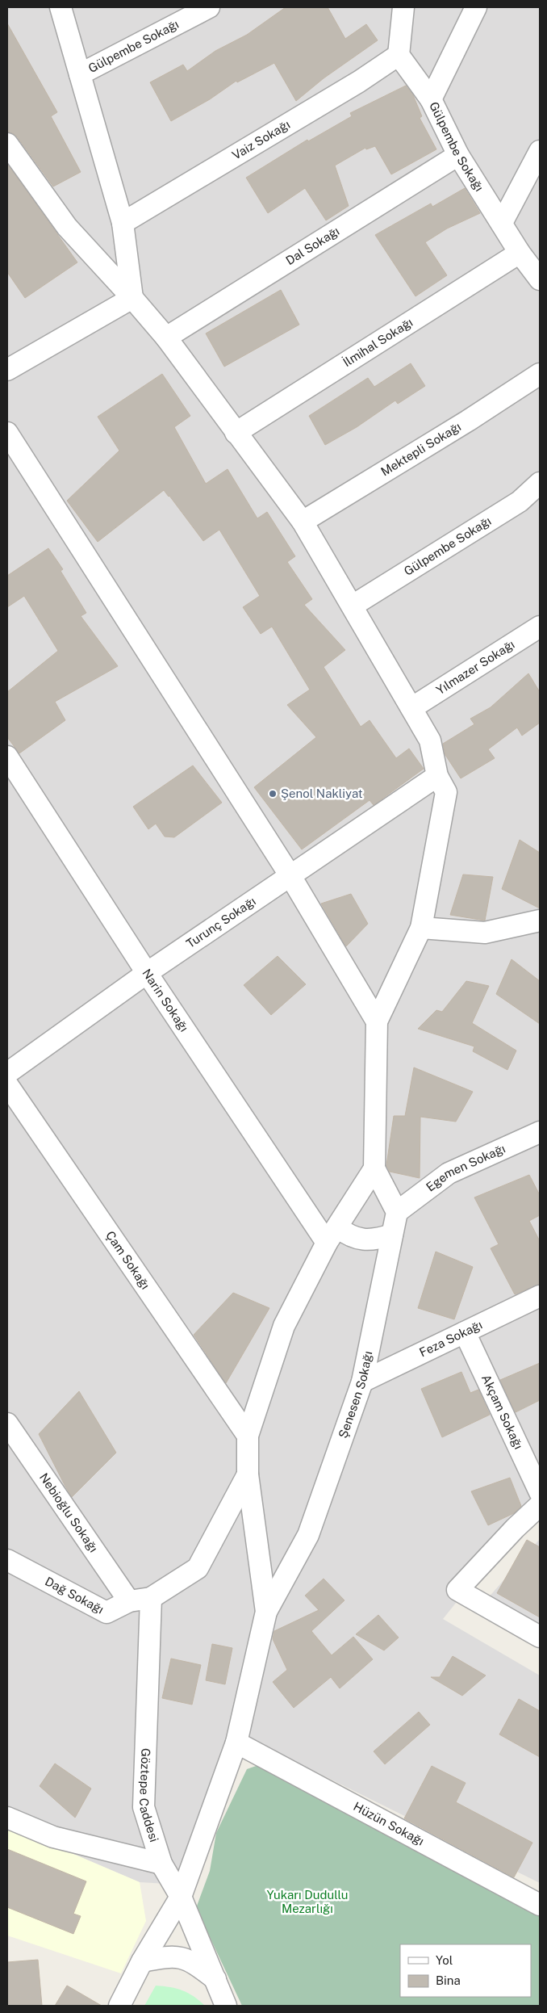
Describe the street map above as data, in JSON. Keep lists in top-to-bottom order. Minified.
{"streets":{"street":["Gülpembe Sokağı","Vaiz Sokağı","Dal Sokağı","İlmihal Sokağı","Mektepli Sokağı","Yılmazer Sokağı","Turunç Sokağı","Narin Sokağı","Egemen Sokağı","Çam Sokağı","Feza Sokağı","Şenesen Sokağı","Akçam Sokağı","Nebioğlu Sokağı","Dağ Sokağı","Göztepe Caddesi","Hüzün Sokağı"]},"crossings":[["Gülpembe Sokağı","Vaiz Sokağı"],["Gülpembe Sokağı","Dal Sokağı"],["Gülpembe Sokağı","İlmihal Sokağı"],["Turunç Sokağı","Narin Sokağı"],["Egemen Sokağı","Şenesen Sokağı"],["Feza Sokağı","Şenesen Sokağı"],["Feza Sokağı","Akçam Sokağı"],["Nebioğlu Sokağı","Dağ Sokağı"],["Dağ Sokağı","Göztepe Caddesi"]],"parks":["Yukarı Dudullu Mezarlığı"],"places":["Şenol Nakliyat"],"legend":["Yol","Bina"]}
